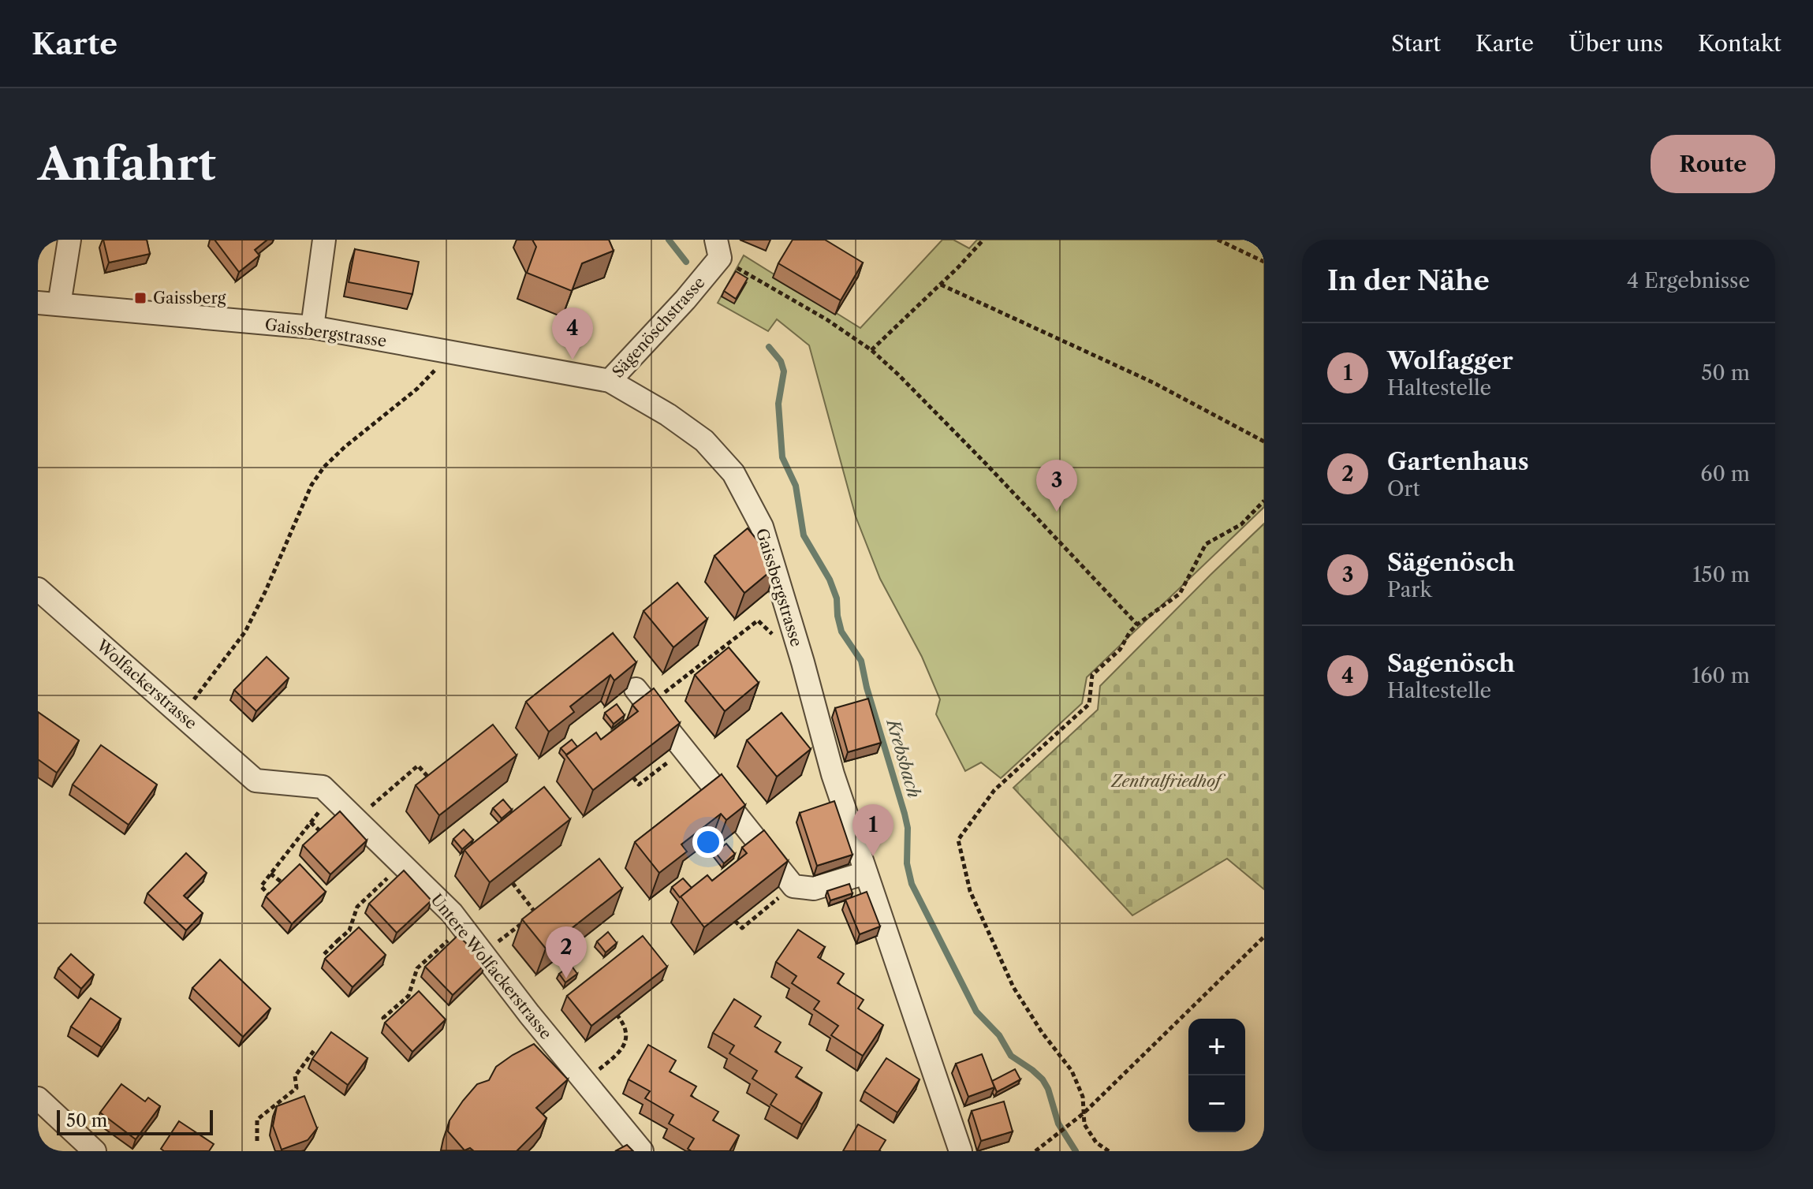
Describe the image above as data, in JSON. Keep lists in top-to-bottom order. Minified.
{"streets":{"street":["Sägenöschstrasse","Gaissbergstrasse","Wolfackerstrasse","Untere Wolfackerstrasse"]},"crossings":[["Sägenöschstrasse","Gaissbergstrasse"],["Wolfackerstrasse","Untere Wolfackerstrasse"]],"water":["Krebsbach"],"parks":["Zentralfriedhof"],"places":{"transit":["Gaissberg"]},"scale_bar":"50 m","page":{"header":"Karte","nav":["Start","Karte","Über uns","Kontakt"],"buttons":"Route","title":"Anfahrt","heading":["In der Nähe","4 Ergebnisse"],"pins":["4","3","1","2"],"list":[{"mark":"1","name":"Wolfagger","note":"Haltestelle","value":"50 m"},{"mark":"2","name":"Gartenhaus","note":"Ort","value":"60 m"},{"mark":"3","name":"Sägenösch","note":"Park","value":"150 m"},{"mark":"4","name":"Sagenösch","note":"Haltestelle","value":"160 m"}],"map_buttons":["+","−"],"scale":"50 m"}}
